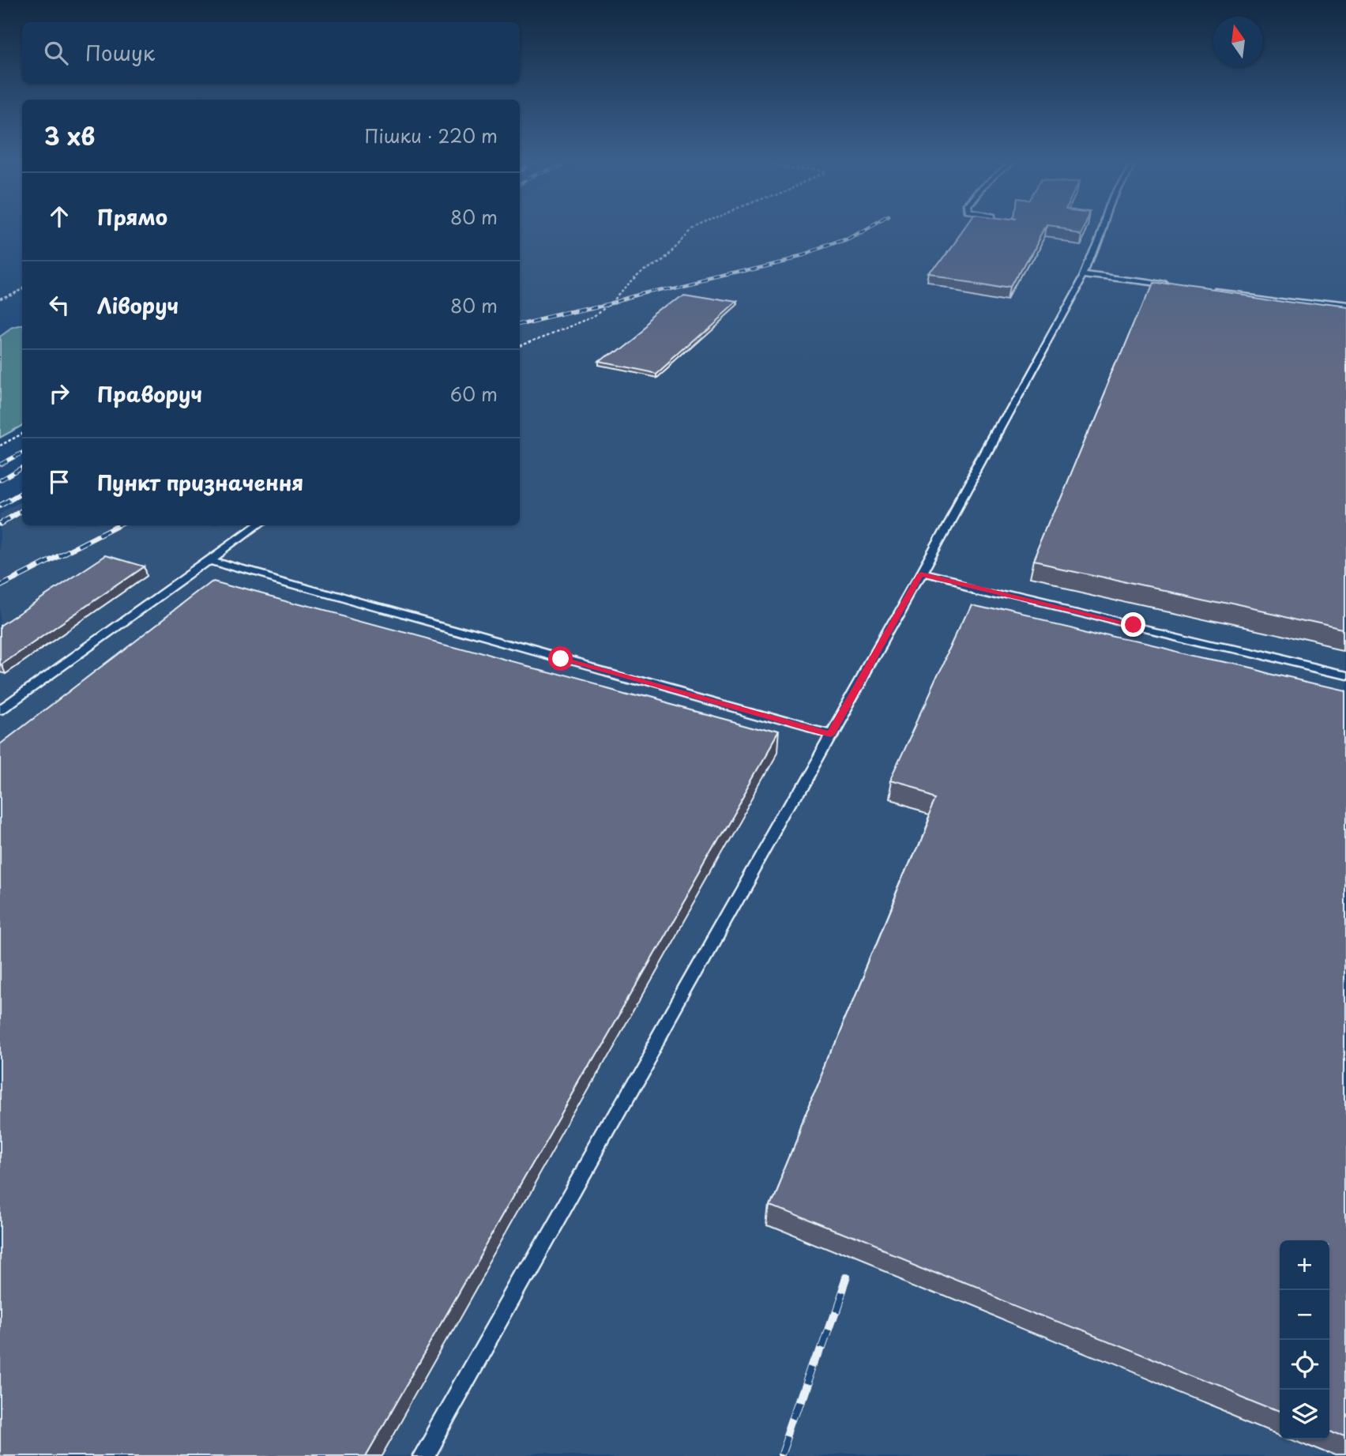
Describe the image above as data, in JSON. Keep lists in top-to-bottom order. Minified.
{"north":"top","page":{"search":"Пошук","heading":["3 хв","Пішки · 220 m"],"list":[["Прямо","80 m"],["Ліворуч","80 m"],["Праворуч","60 m"],"Пункт призначення"],"map_buttons":["+","−"]}}
